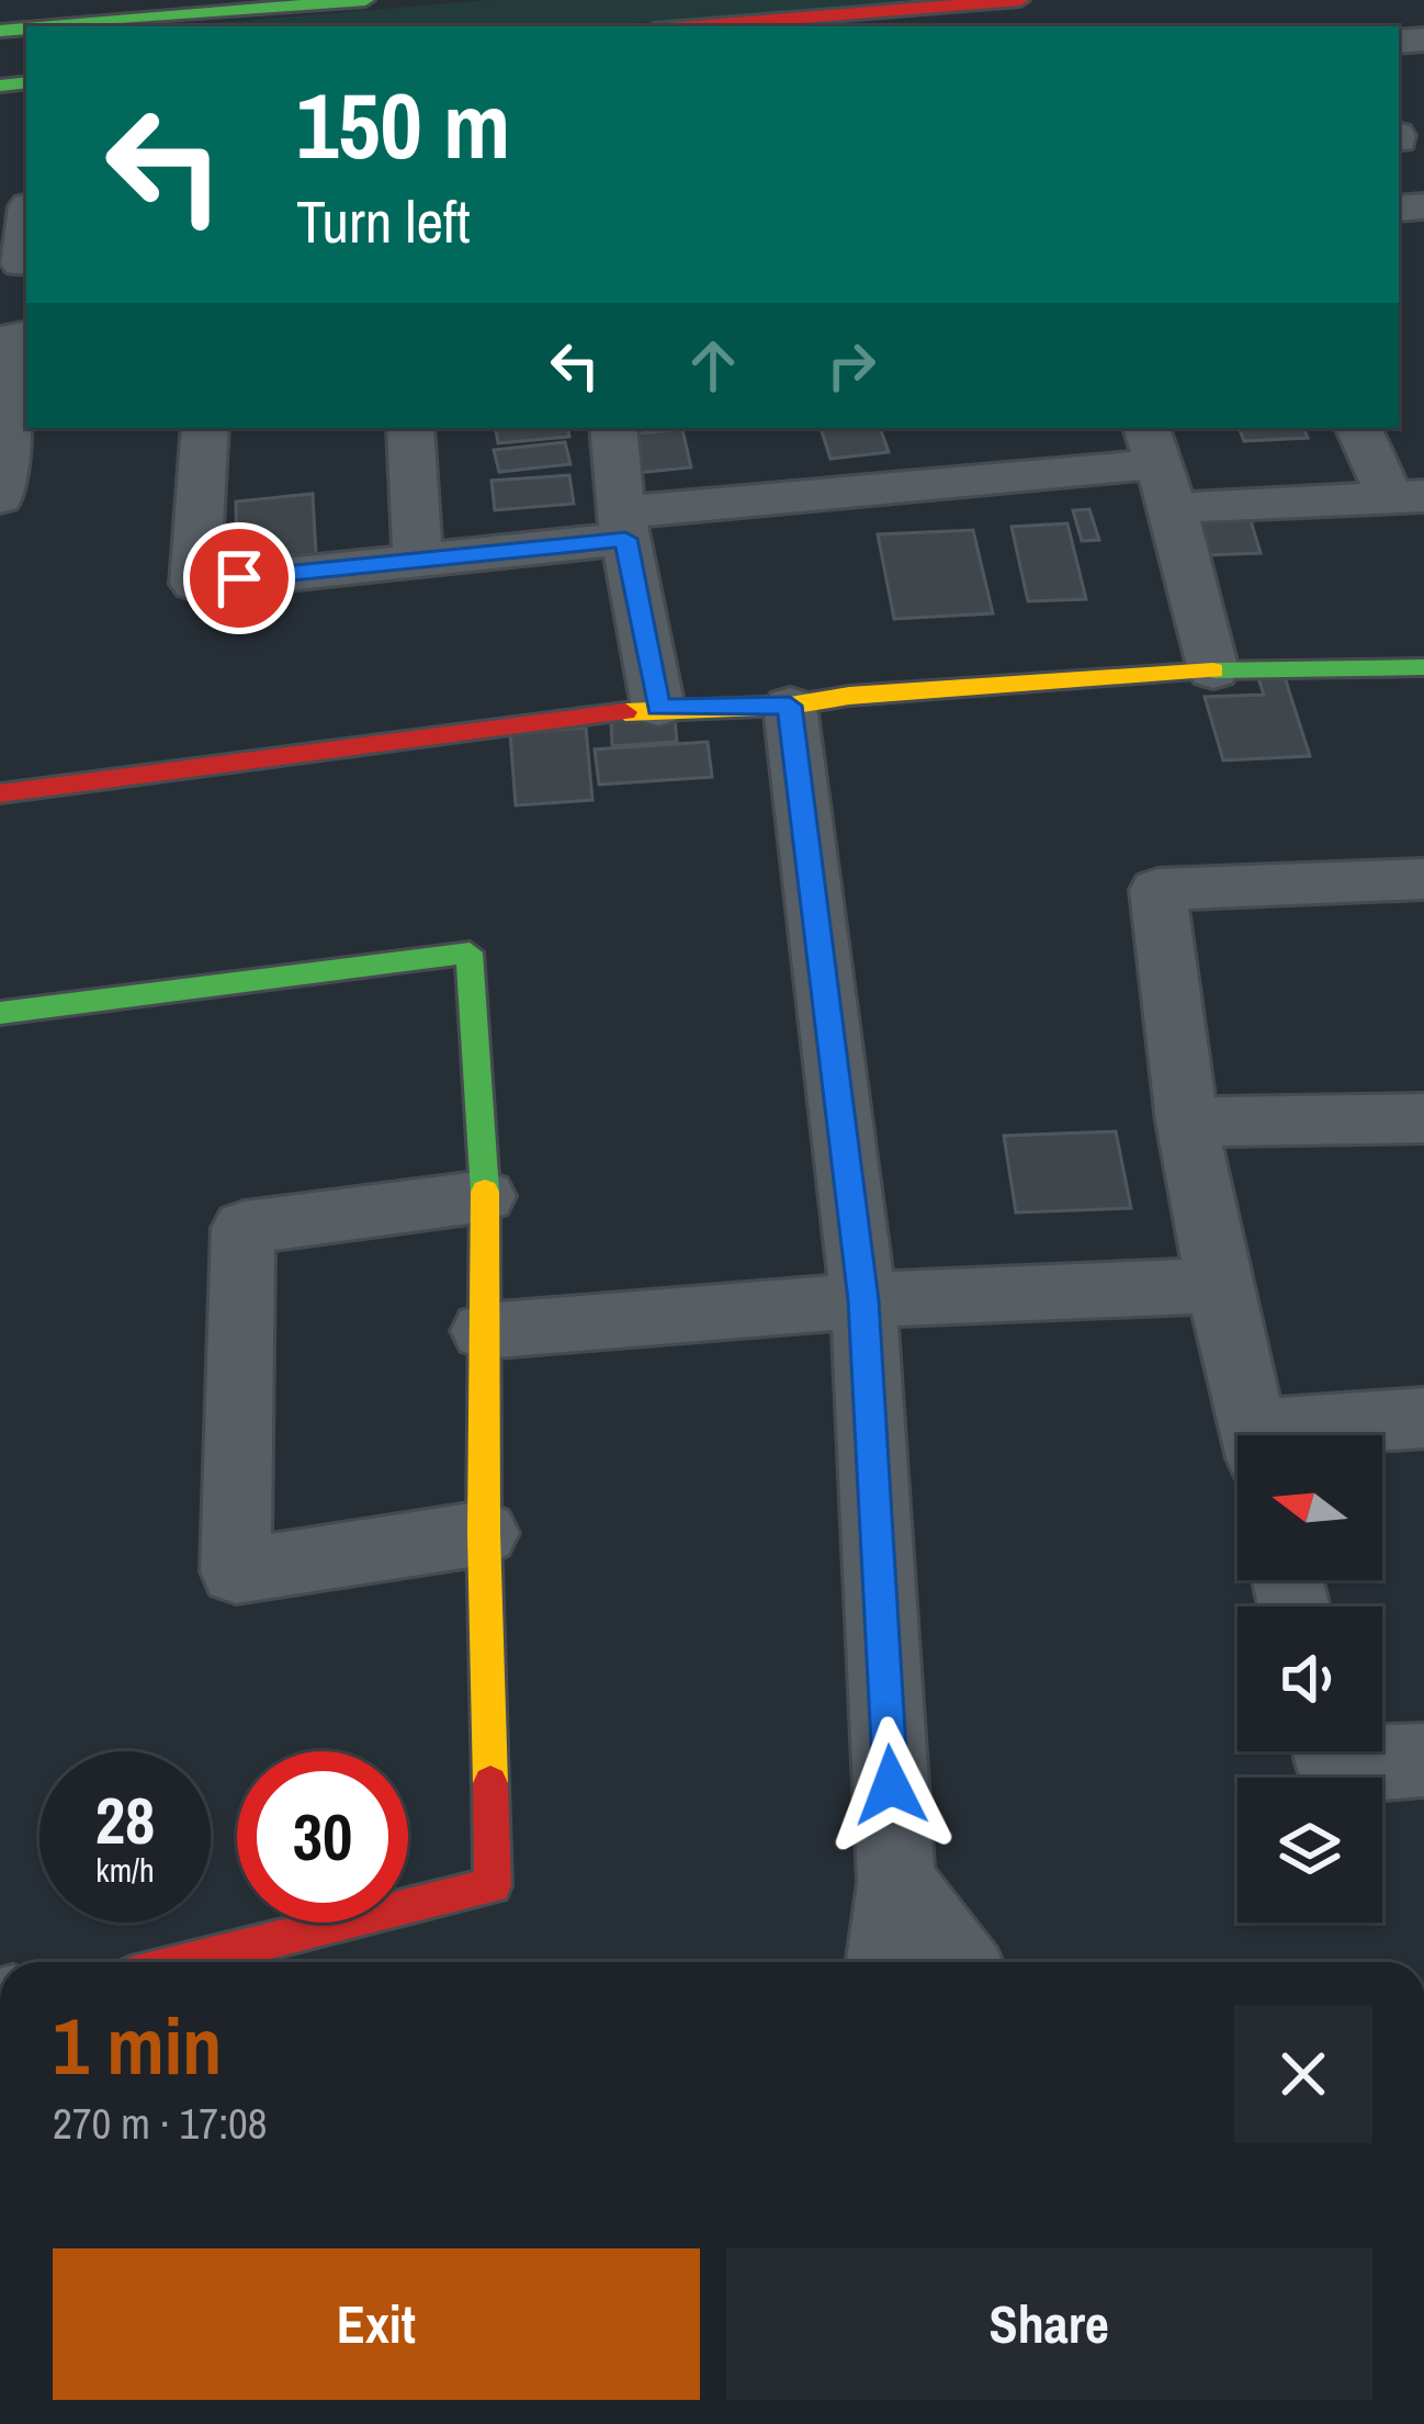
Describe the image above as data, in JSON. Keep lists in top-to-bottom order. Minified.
{"north":"left","page":{"turn":["150 m","Turn left"],"speed":"28 km/h","limit":"30","heading":["1 min","270 m · 17:08"],"buttons":["Exit","Share"]}}
